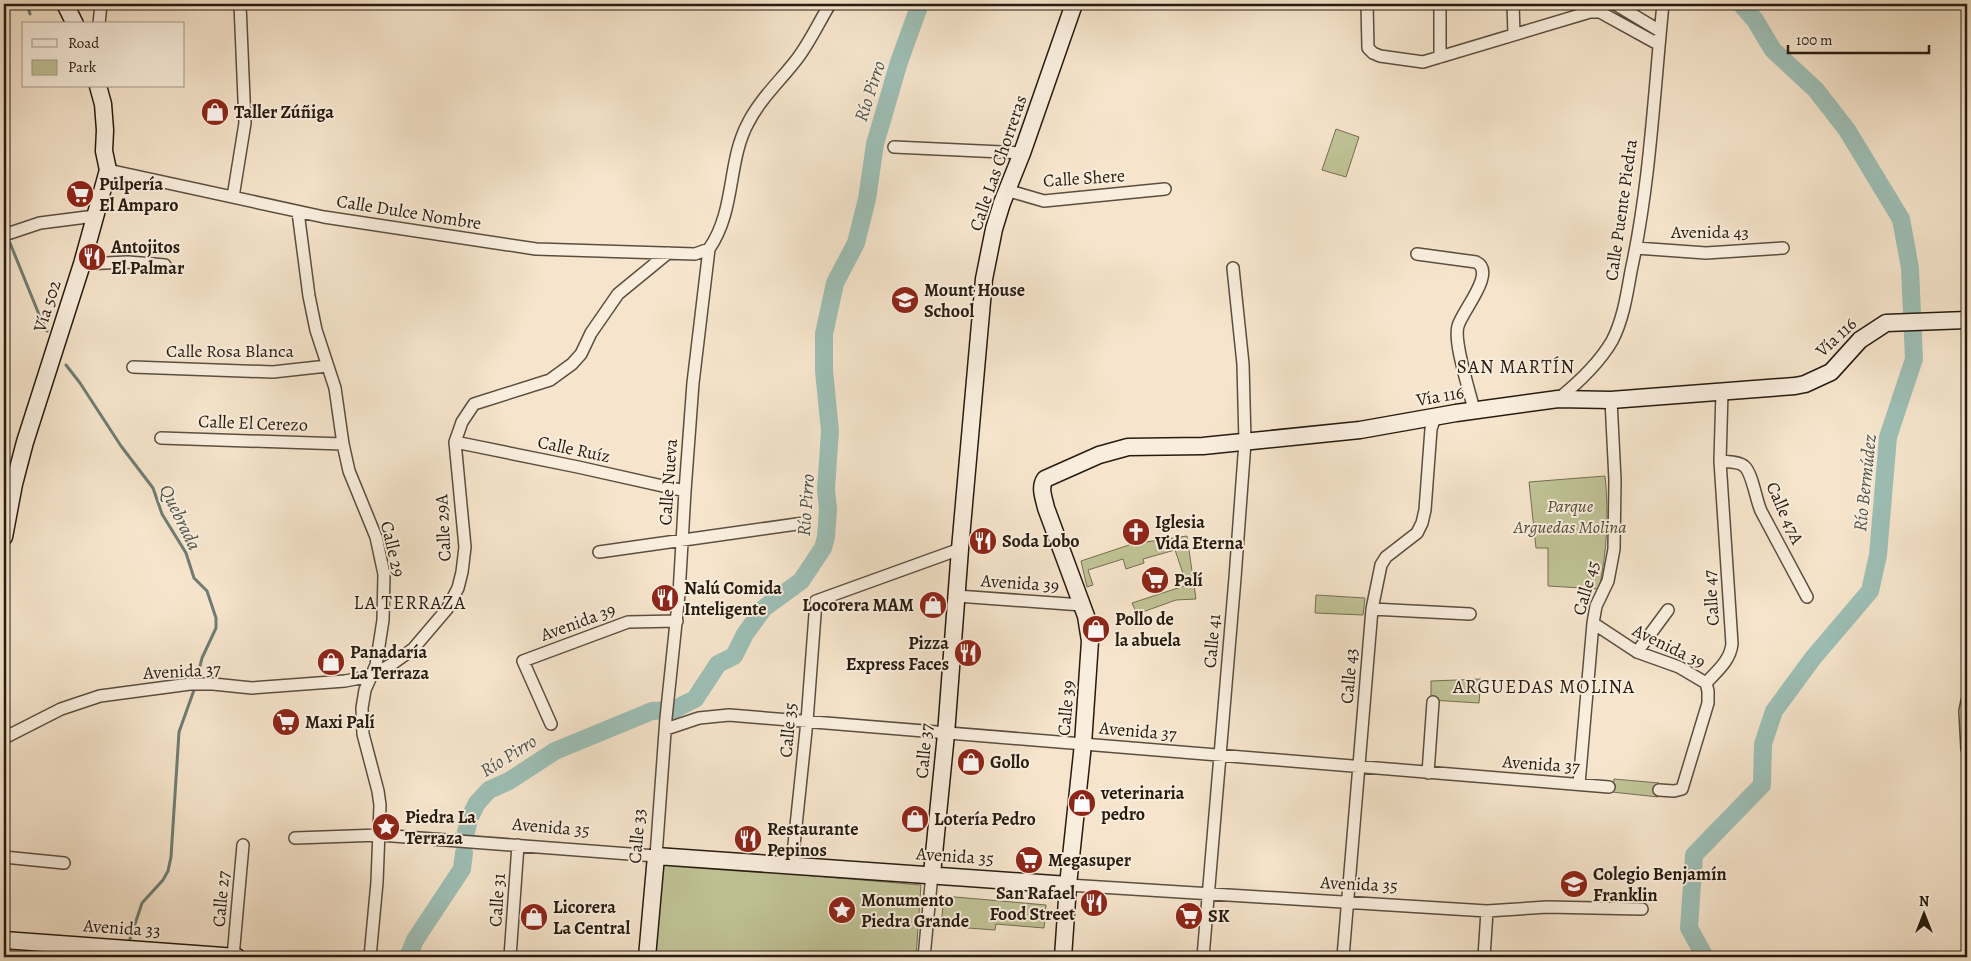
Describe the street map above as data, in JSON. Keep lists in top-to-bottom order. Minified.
{"streets":{"main road":["Calle Las Chorreras","Vía 502","Vía 116","Calle 39","Calle 37","Avenida 35","Calle 33","Avenida 33"],"street":["Calle Shere","Calle Puente Piedra","Calle Dulce Nombre","Avenida 43","Calle Rosa Blanca","Calle El Cerezo","Calle Ruíz","Calle Nueva","Calle 47A","Calle 29A","Calle 29","Avenida 39","Calle 45","Calle 47","Calle 41","Avenida 37","Calle 43","Calle 35","Calle 27","Calle 31"]},"crossings":[["Calle Las Chorreras","Calle Shere"],["Calle Las Chorreras","Calle 35"],["Calle Las Chorreras","Calle 37"],["Calle Puente Piedra","Avenida 43"],["Calle Puente Piedra","Vía 116"],["Calle Dulce Nombre","Vía 502"],["Calle Dulce Nombre","Calle Nueva"],["Calle Dulce Nombre","Calle 29A"],["Calle Dulce Nombre","Calle 29"],["Vía 116","Calle 45"],["Vía 116","Calle 47"],["Vía 116","Calle 41"],["Vía 116","Calle 43"],["Vía 116","Calle 39"],["Calle Rosa Blanca","Calle 29"],["Calle El Cerezo","Calle 29"],["Calle Ruíz","Calle Nueva"],["Calle Ruíz","Calle 29A"],["Calle Nueva","Avenida 39"],["Calle Nueva","Avenida 37"],["Calle Nueva","Calle 33"],["Calle 47A","Calle 47"],["Calle 29A","Calle 29"],["Calle 29A","Avenida 37"],["Calle 29","Avenida 37"],["Calle 29","Avenida 35"],["Avenida 39","Calle 45"],["Avenida 39","Calle 47"],["Avenida 39","Calle 39"],["Avenida 39","Calle 37"],["Calle 45","Avenida 37"],["Calle 41","Avenida 37"],["Calle 41","Avenida 35"],["Avenida 37","Calle 43"],["Avenida 37","Calle 39"],["Avenida 37","Calle 35"],["Avenida 37","Calle 37"],["Avenida 37","Calle 33"],["Calle 43","Avenida 35"],["Calle 39","Avenida 35"],["Calle 35","Calle 37"],["Calle 35","Avenida 35"],["Calle 37","Avenida 35"],["Avenida 35","Calle 33"],["Avenida 35","Calle 31"],["Calle 27","Avenida 33"]],"districts":["SAN MARTÍN","LA TERRAZA","ARGUEDAS MOLINA"],"water":["Río Pirro","Río Bermúdez","Quebrada"],"parks":["Parque Arguedas Molina"],"places":{"shop":["Taller Zúñiga","Locorera MAM","Pollo de la abuela","Panadaría La Terraza","Gollo","veterinaria pedro","Lotería Pedro","Licorera La Central"],"supermarket":["Pulpería El Amparo","Palí","Maxi Palí","Megasuper","SK"],"restaurant":["Antojitos El Palmar","Soda Lobo","Nalú Comida Inteligente","Pizza Express Faces","Restaurante Pepinos","San Rafael Food Street"],"school or university":["Mount House School","Colegio Benjamín Franklin"],"church":["Iglesia Vida Eterna"],"place":["Piedra La Terraza","Monumento Piedra Grande"]},"legend":["Road","Park"],"scale_bar":"100 m","north":"top"}
